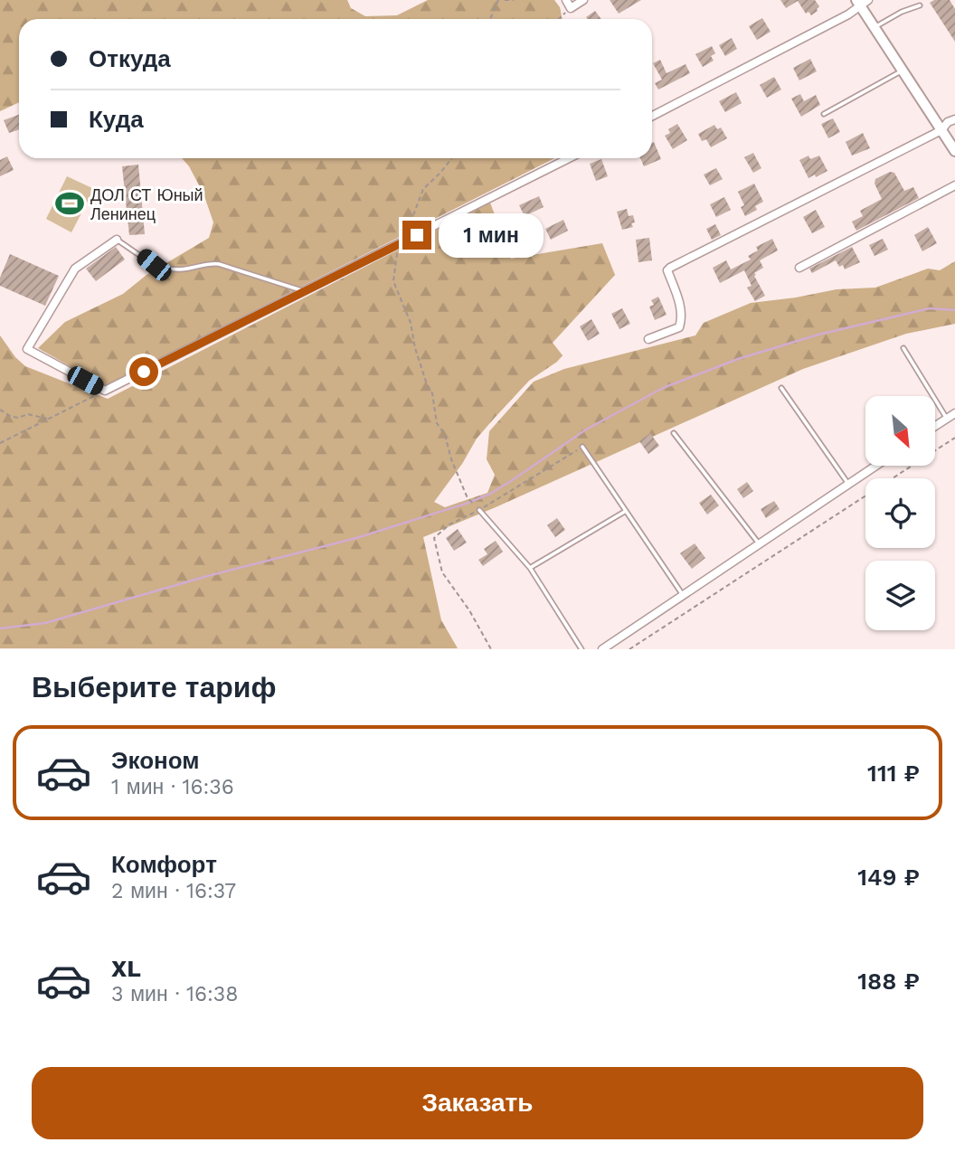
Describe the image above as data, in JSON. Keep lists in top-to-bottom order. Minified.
{"places":{"sports":["ДОЛ СТ Юный Ленинец"]},"north":"bottom right","page":{"banner":["Откуда","Куда"],"bubble":"1 мин","heading":"Выберите тариф","list":[{"name":"Эконом","note":"1 мин · 16:36","value":"111 ₽"},{"name":"Комфорт","note":"2 мин · 16:37","value":"149 ₽"},{"name":"XL","note":"3 мин · 16:38","value":"188 ₽"}],"buttons":"Заказать"}}
